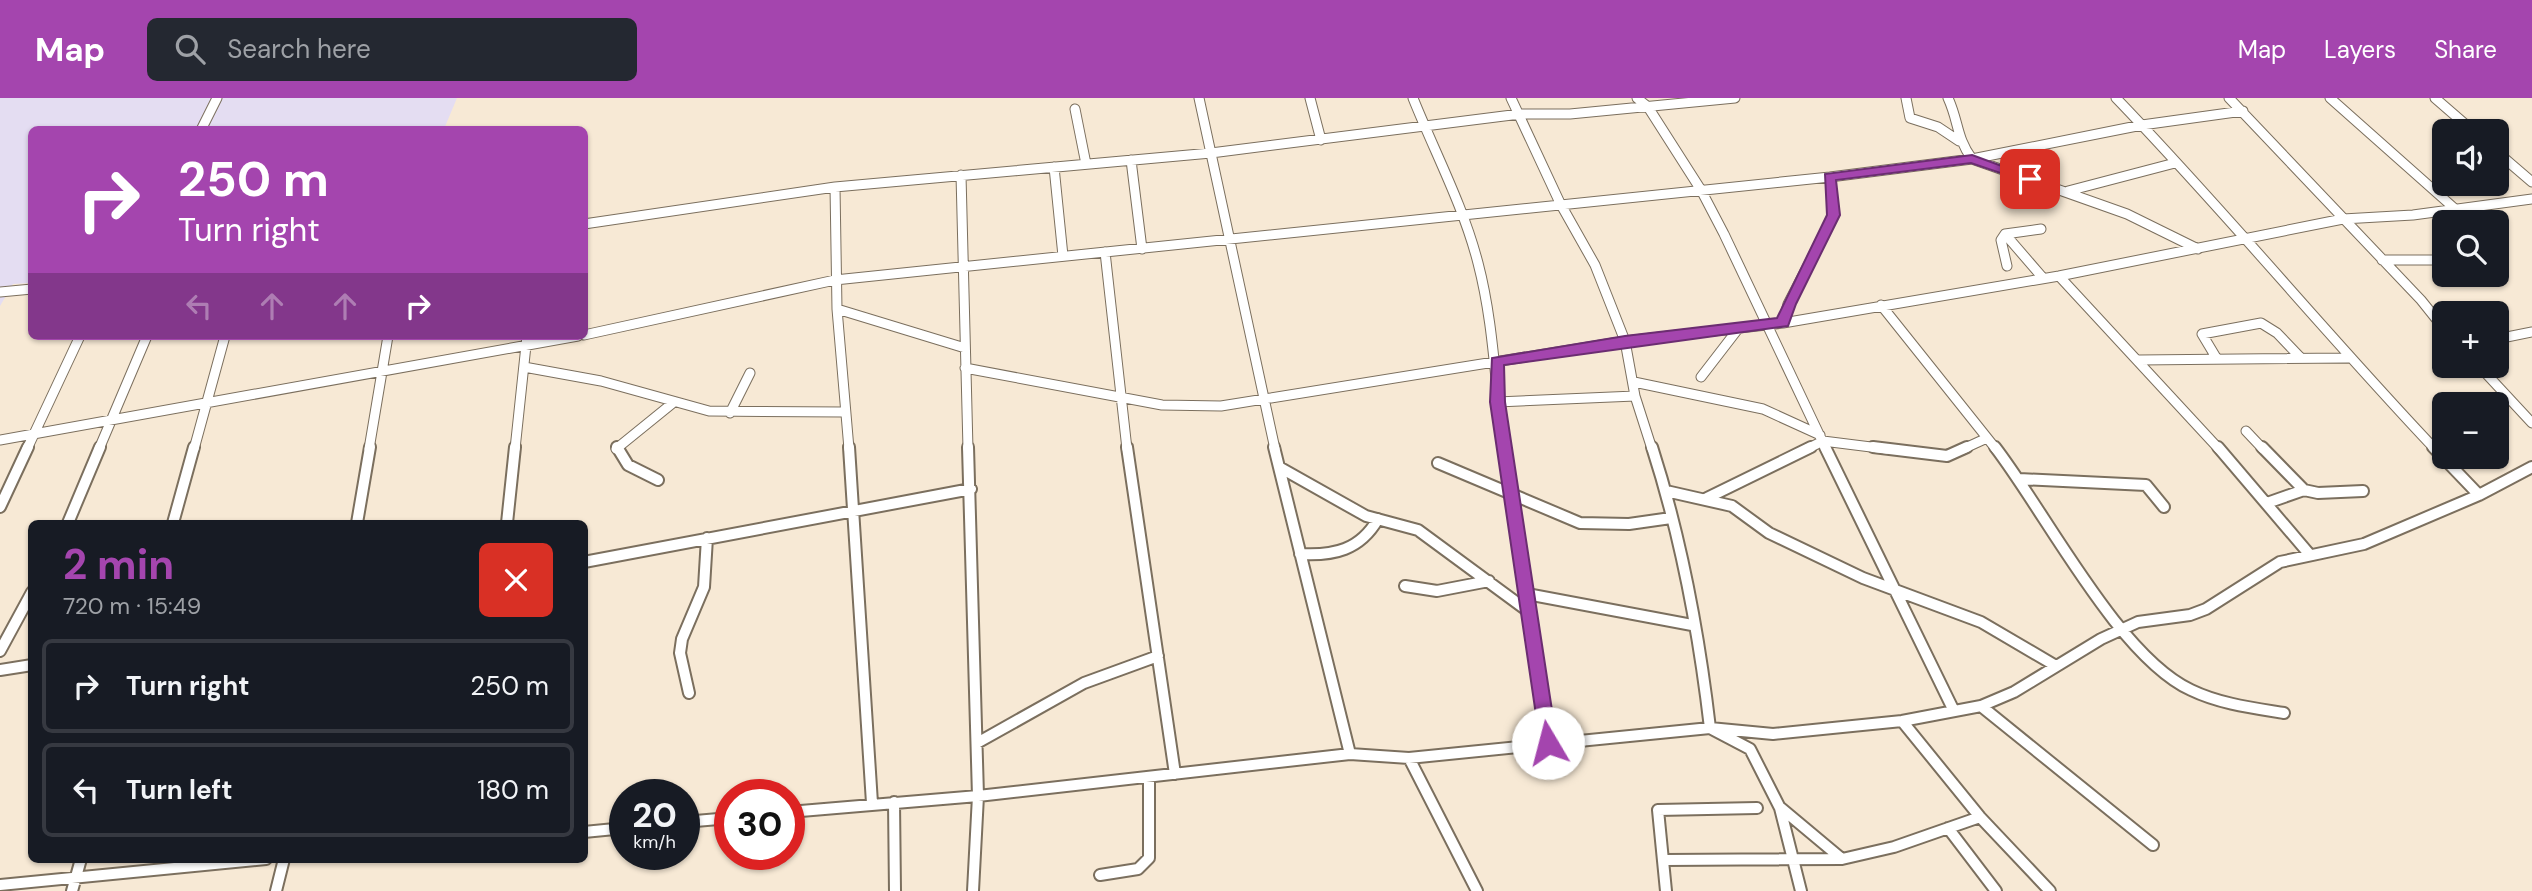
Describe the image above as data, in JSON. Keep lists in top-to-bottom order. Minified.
{"page":{"header":"Map","search":"Search here","nav":["Map","Layers","Share"],"map_buttons":["+","−"],"turn":["250 m","Turn right"],"heading":["2 min","720 m · 15:49"],"list":[{"name":"Turn right","value":"250 m"},{"name":"Turn left","value":"180 m"}],"speed":"20 km/h","limit":"30"}}
